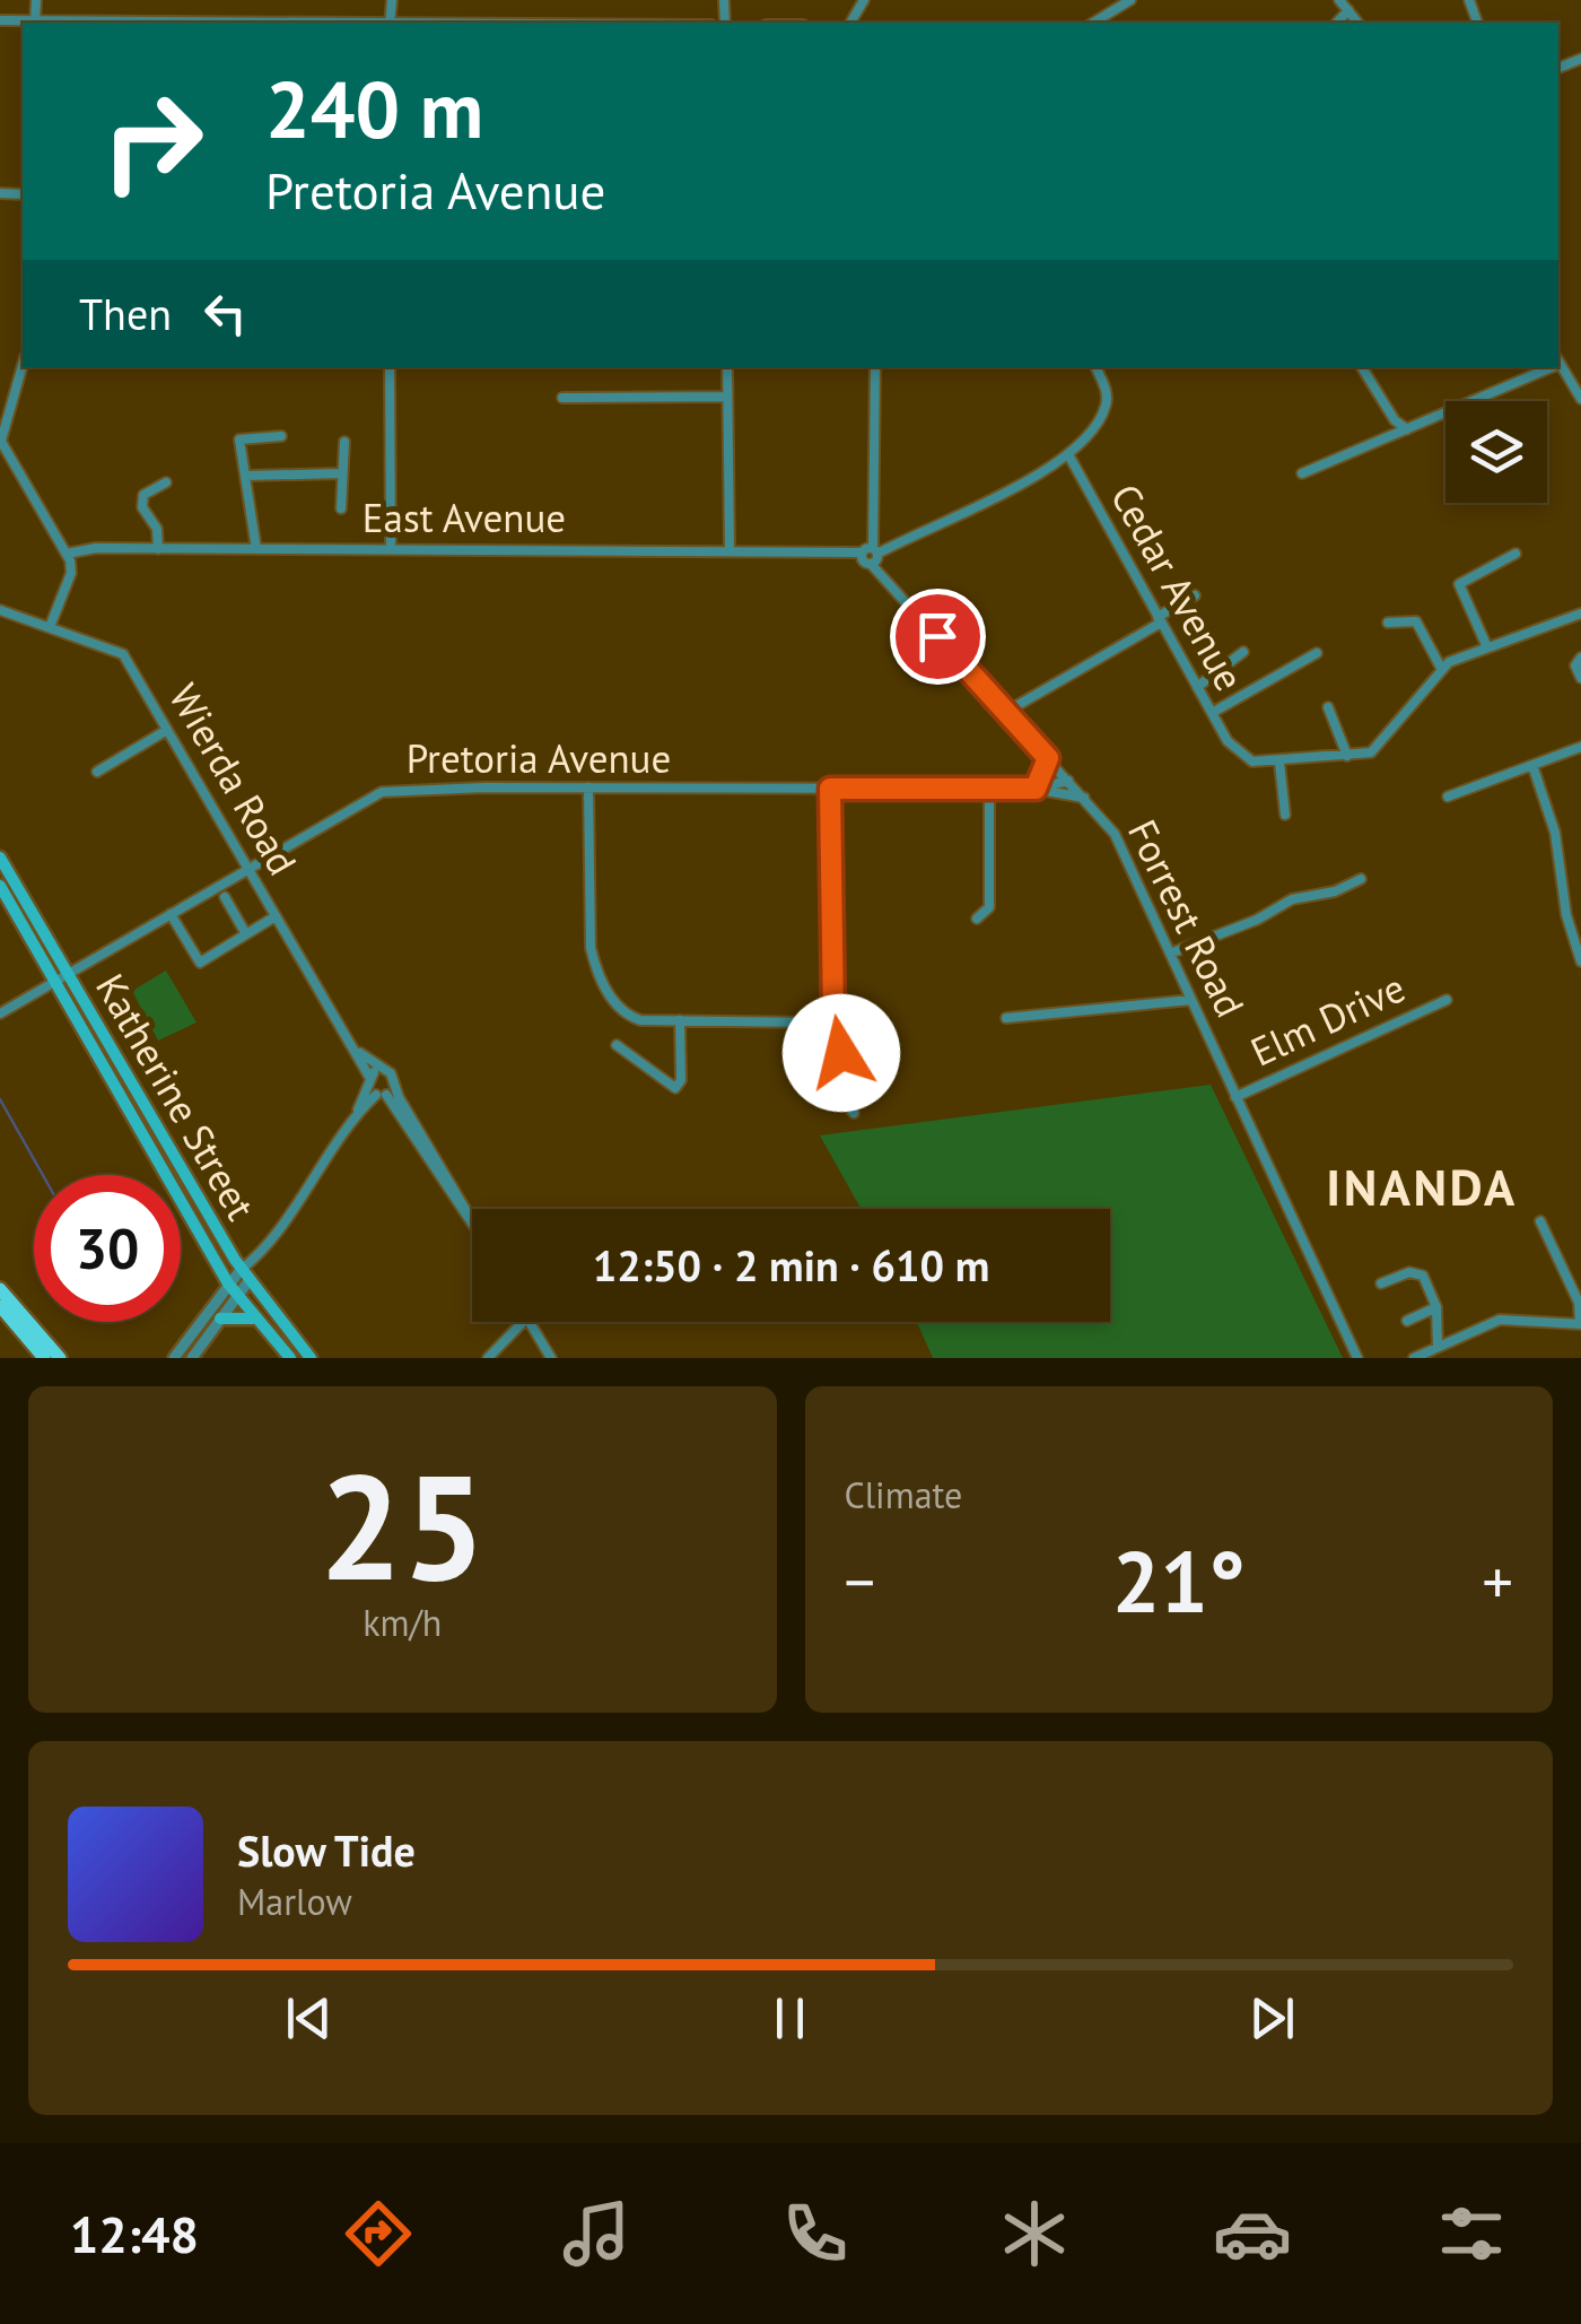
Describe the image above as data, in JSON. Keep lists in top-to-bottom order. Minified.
{"streets":{"main road":["Katherine Street"],"street":["East Avenue","Cedar Avenue","Pretoria Avenue","Wierda Road","Forrest Road","Elm Drive"]},"crossings":[["East Avenue","Forrest Road"],["Pretoria Avenue","Wierda Road"],["Pretoria Avenue","Forrest Road"],["Pretoria Avenue","Katherine Street"],["Forrest Road","Elm Drive"]],"districts":["INANDA"],"page":{"turn":["240 m","Pretoria Avenue"],"then":"Then","limit":"30","trip":"12:50 · 2 min · 610 m","tile":[["25","km/h"],"Climate"],"heat":["−","21°","+"],"song":["Slow Tide","Marlow"],"tabs":"12:48"}}
